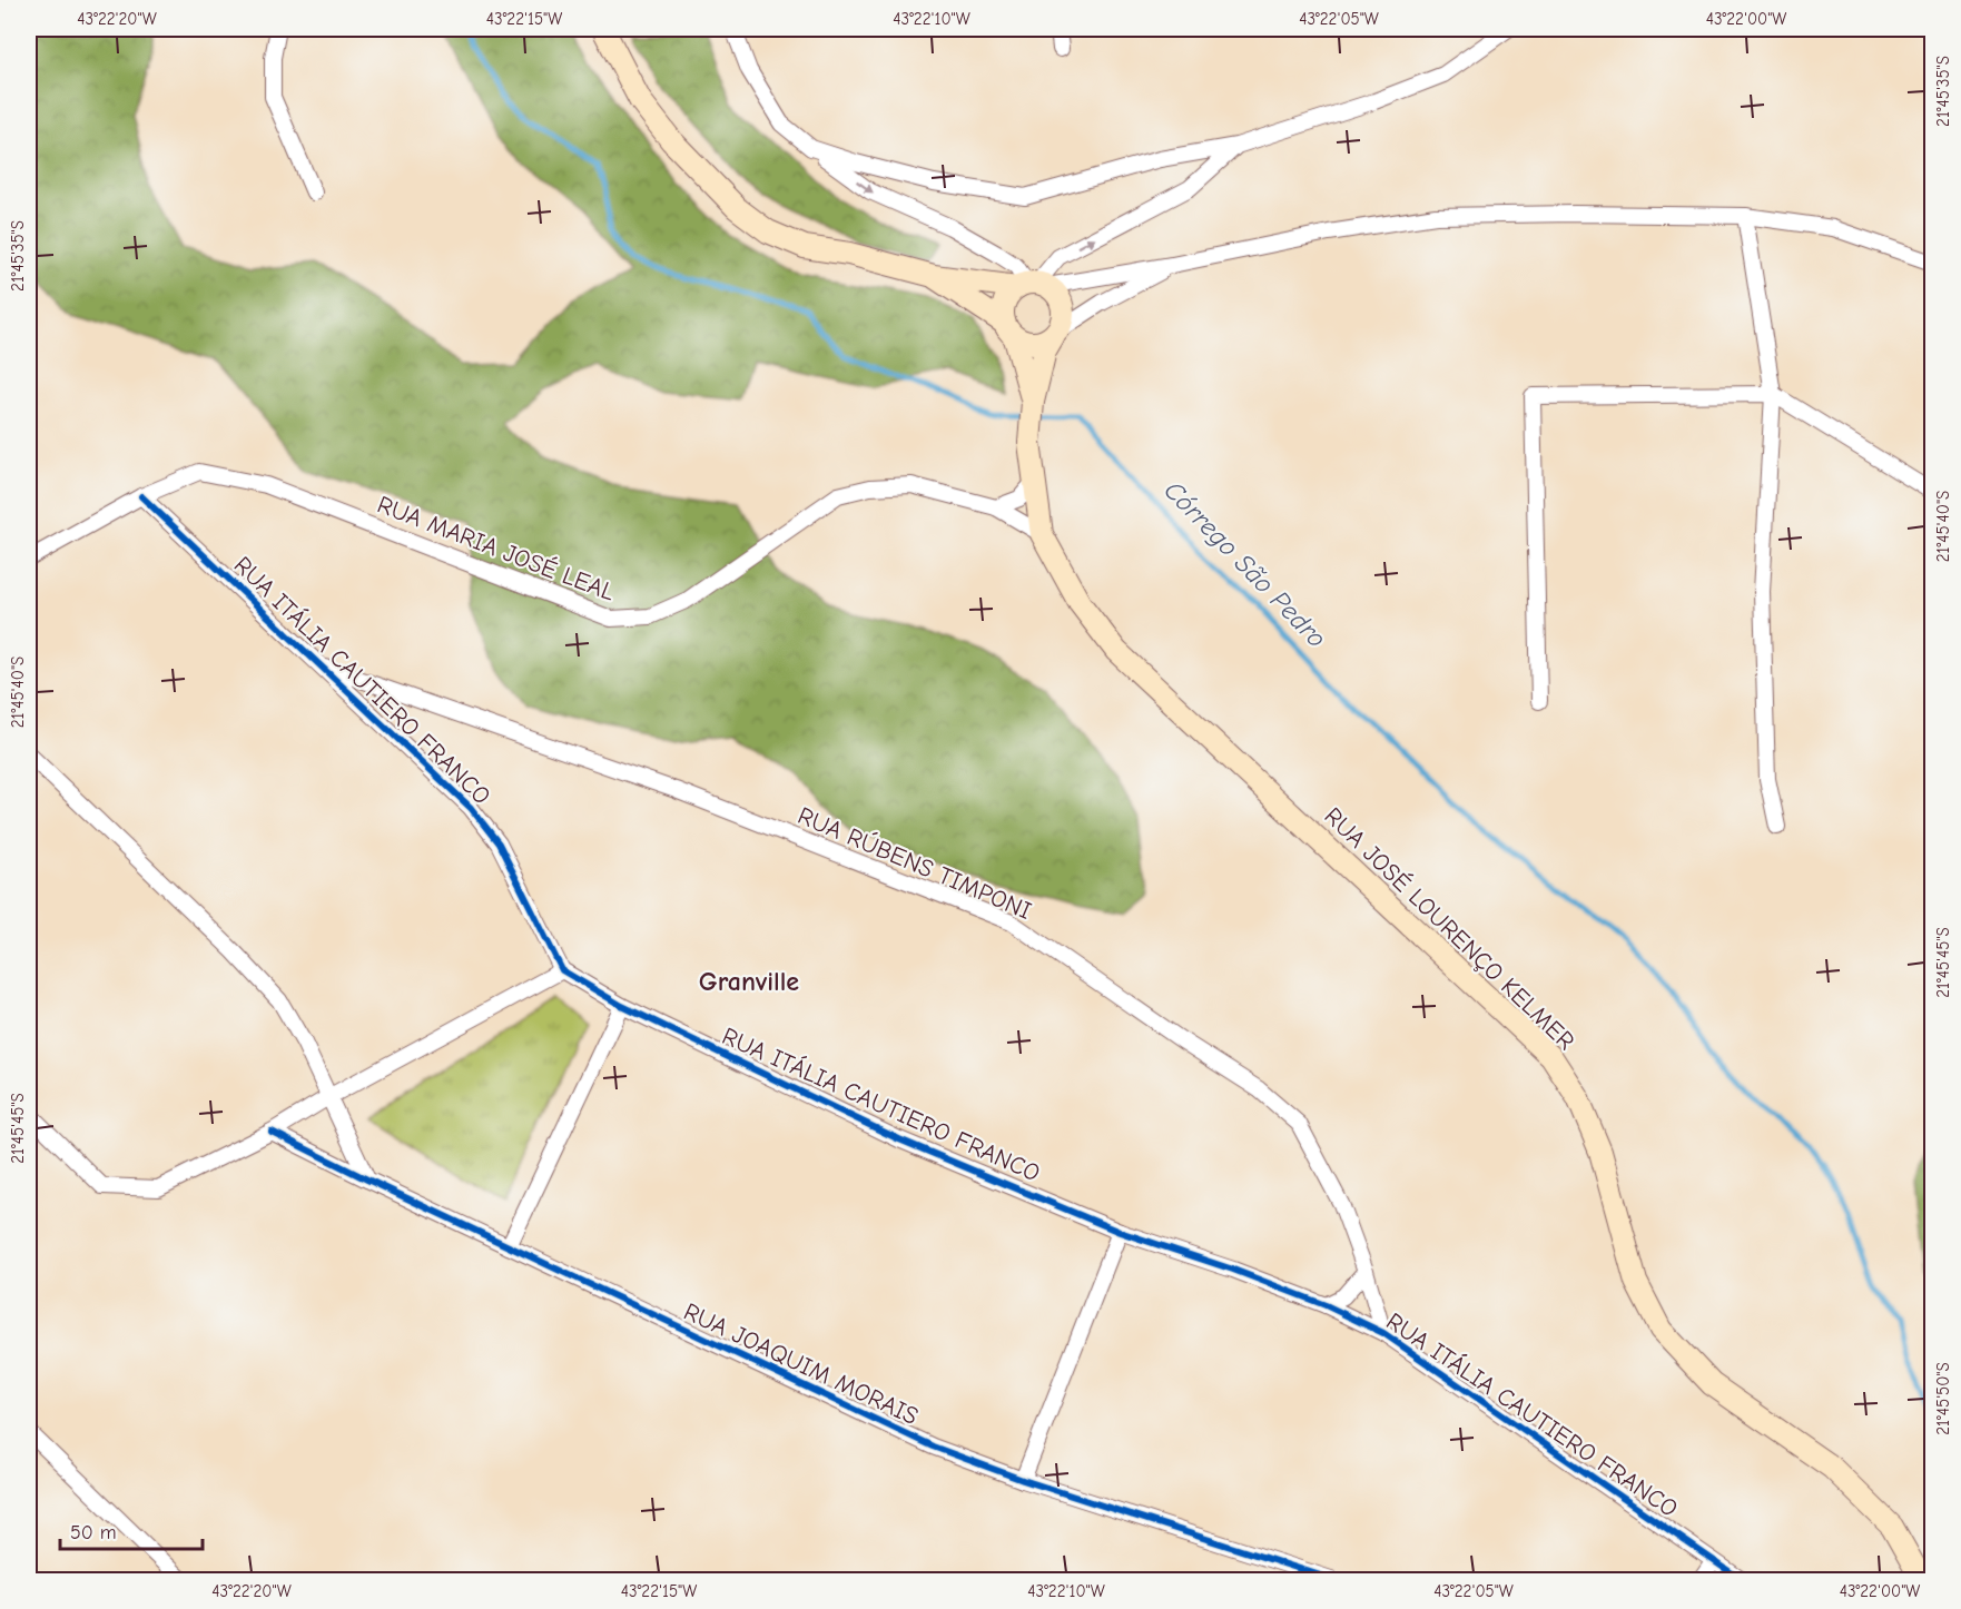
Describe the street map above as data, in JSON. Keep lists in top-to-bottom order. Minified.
{"streets":{"main road":["RUA JOSÉ LOURENÇO KELMER"],"street":["RUA MARIA JOSÉ LEAL","RUA ITÁLIA CAUTIERO FRANCO","RUA RÚBENS TIMPONI","RUA JOAQUIM MORAIS"]},"crossings":[["RUA MARIA JOSÉ LEAL","RUA ITÁLIA CAUTIERO FRANCO"],["RUA MARIA JOSÉ LEAL","RUA JOSÉ LOURENÇO KELMER"],["RUA ITÁLIA CAUTIERO FRANCO","RUA RÚBENS TIMPONI"]],"districts":["Granville"],"water":["Córrego São Pedro"],"scale_bar":"50 m","coordinates":["43°22'20\"W","43°22'15\"W","43°22'10\"W","43°22'05\"W","43°22'00\"W","21°45'35\"S","21°45'40\"S","21°45'45\"S","21°45'50\"S"]}
